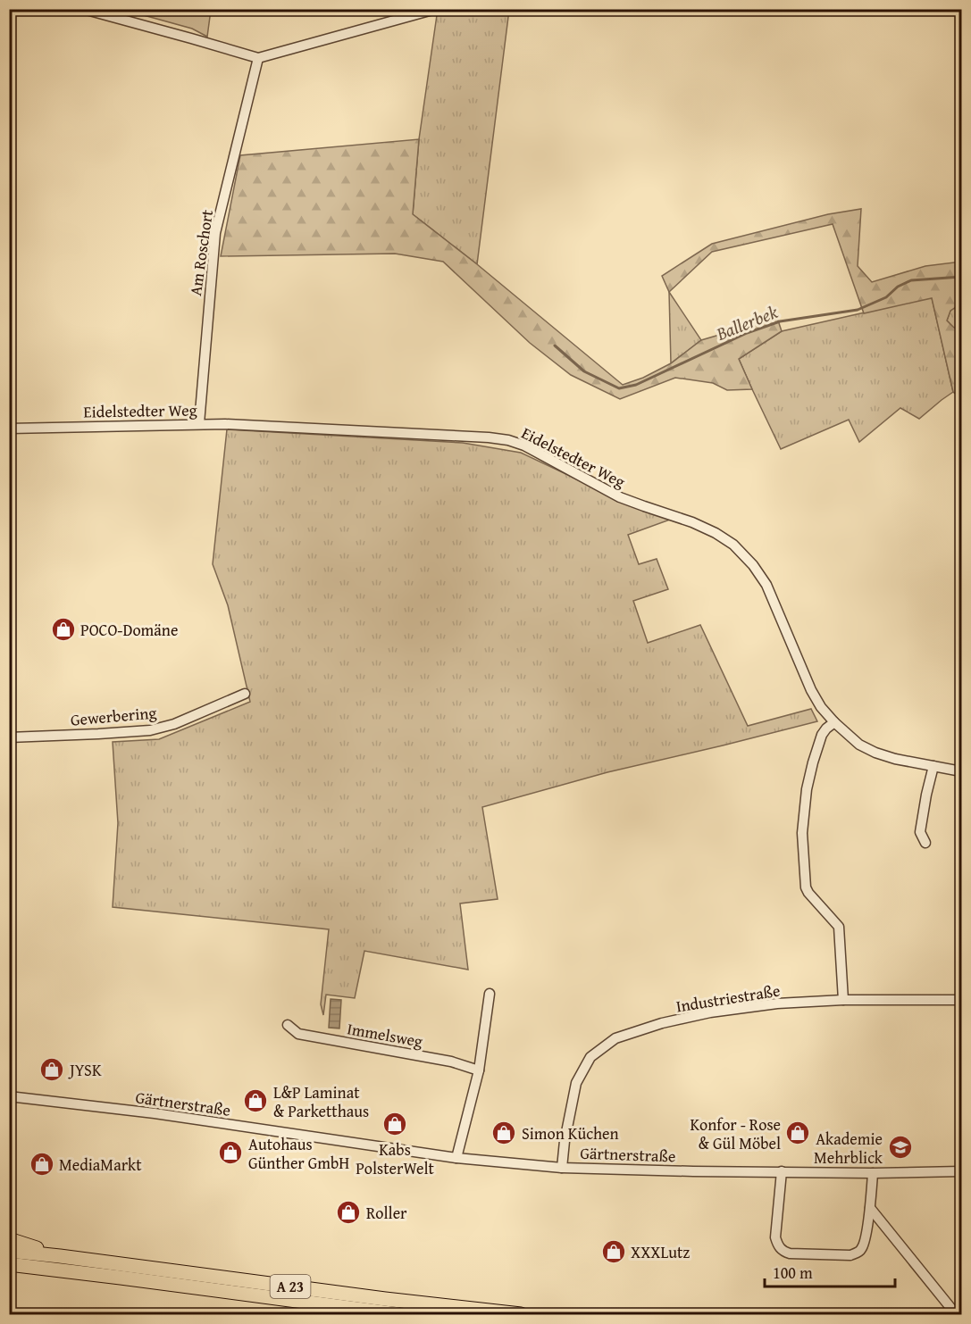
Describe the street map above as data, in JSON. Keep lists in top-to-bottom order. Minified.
{"streets":{"highway":["A 23"],"street":["Am Roschort","Eidelstedter Weg","Gewerbering","Industriestraße","Immelsweg","Gärtnerstraße"]},"crossings":[["Am Roschort","Eidelstedter Weg"],["Industriestraße","Gärtnerstraße"]],"water":["Ballerbek"],"places":{"shop":["POCO-Domäne","JYSK","L&P Laminat & Parketthaus","Kabs PolsterWelt","Simon Küchen","Konfor - Rose & Gül Möbel","Autohaus Günther GmbH","MediaMarkt","Roller","XXXLutz"],"school or university":["Akademie Mehrblick"]},"scale_bar":"100 m"}
